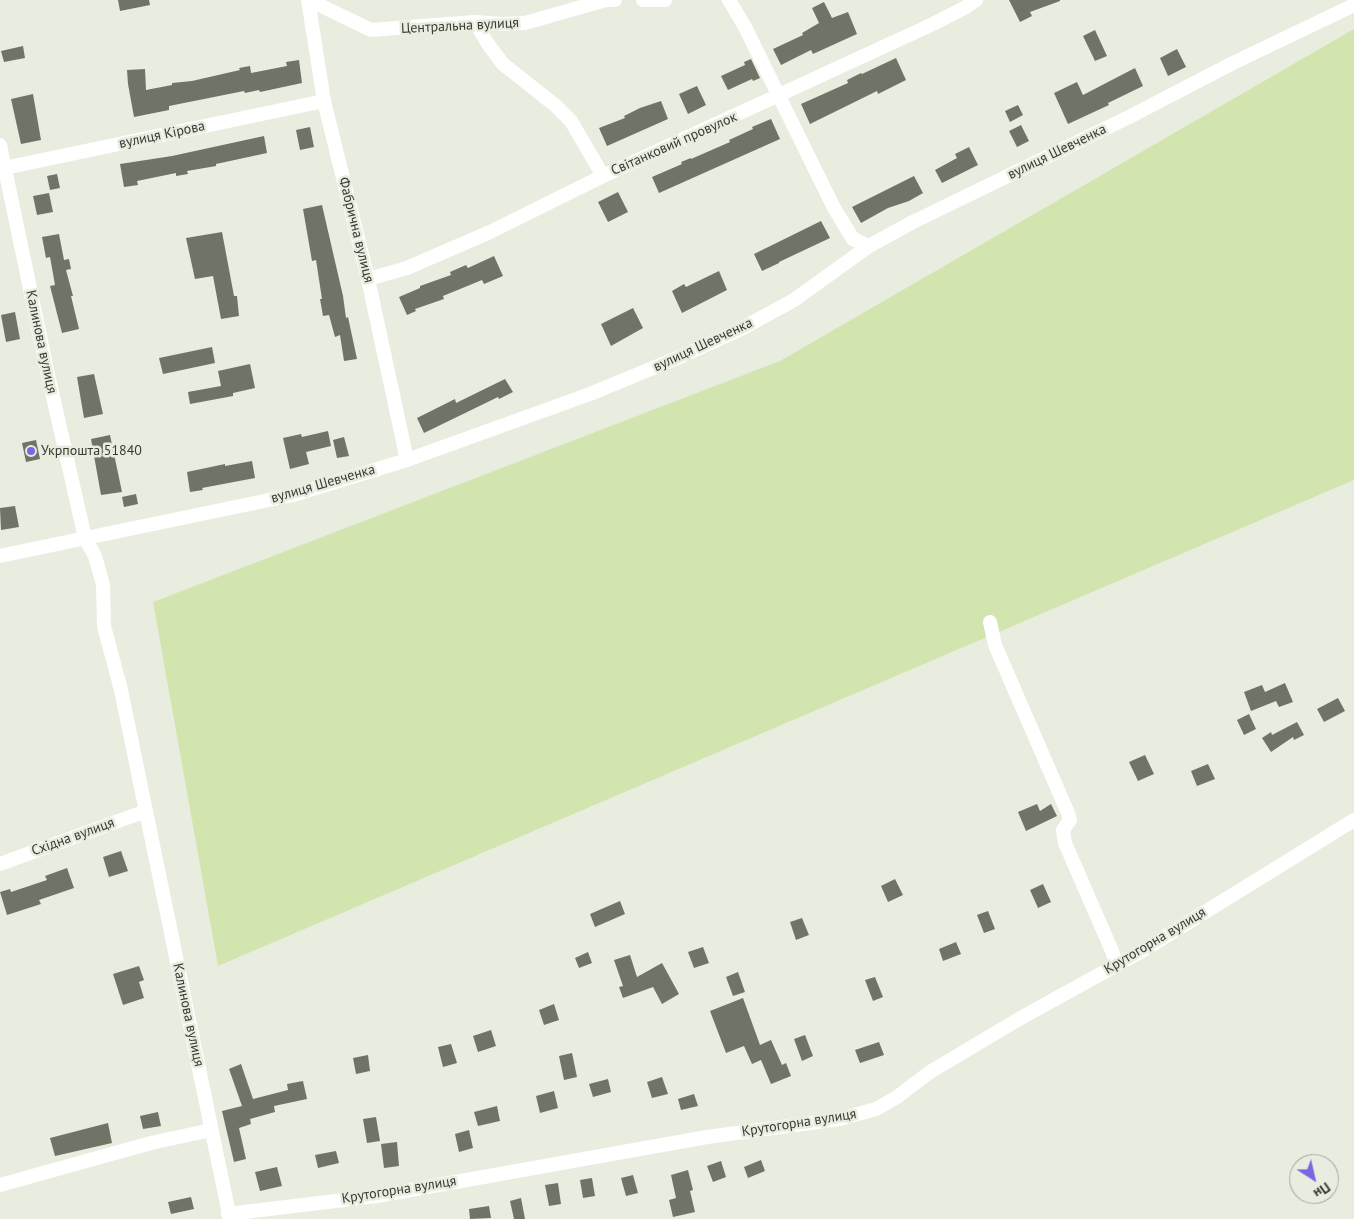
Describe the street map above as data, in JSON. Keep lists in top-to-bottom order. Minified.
{"streets":{"street":["Центральна вулиця","вулиця Кірова","Світанковий провулок","вулиця Шевченка","Фабрична вулиця","Калинова вулиця","Східна вулиця","Крутогорна вулиця"]},"crossings":[["Центральна вулиця","Фабрична вулиця"],["вулиця Кірова","Фабрична вулиця"],["вулиця Кірова","Калинова вулиця"],["Світанковий провулок","Фабрична вулиця"],["вулиця Шевченка","Фабрична вулиця"],["вулиця Шевченка","Калинова вулиця"],["Калинова вулиця","Східна вулиця"],["Калинова вулиця","Крутогорна вулиця"]],"places":["Укрпошта 51840"],"north":"bottom right"}
